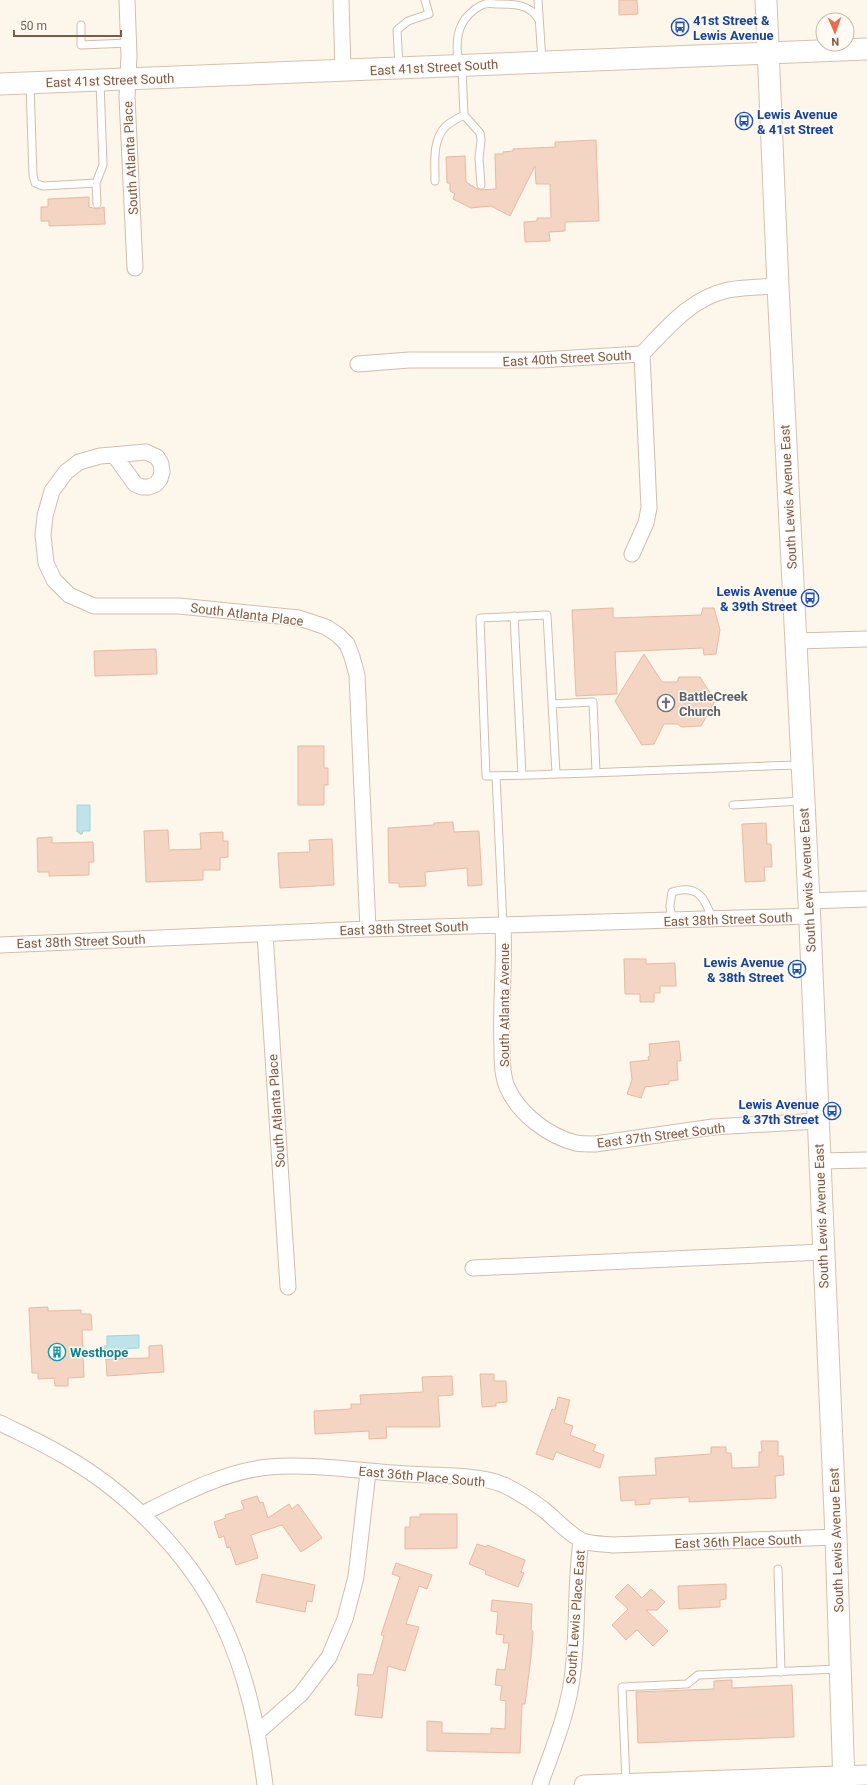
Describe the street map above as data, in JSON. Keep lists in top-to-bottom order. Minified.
{"streets":{"main road":["East 41st Street South","South Lewis Avenue East"],"street":["South Atlanta Place","East 40th Street South","East 38th Street South","South Atlanta Avenue","East 37th Street South","East 36th Place South","South Lewis Place East"]},"crossings":[["East 41st Street South","South Atlanta Place"],["East 41st Street South","South Lewis Avenue East"],["South Atlanta Place","East 38th Street South"],["East 40th Street South","South Lewis Avenue East"],["South Lewis Avenue East","East 38th Street South"],["South Lewis Avenue East","East 37th Street South"],["South Lewis Avenue East","East 36th Place South"],["East 38th Street South","South Atlanta Avenue"],["South Atlanta Avenue","East 37th Street South"],["East 36th Place South","South Lewis Place East"]],"places":{"bus stop":["41st Street & Lewis Avenue","Lewis Avenue & 41st Street","Lewis Avenue & 39th Street","Lewis Avenue & 38th Street","Lewis Avenue & 37th Street"],"church":["BattleCreek Church"],"building":["Westhope"]},"scale_bar":"50 m","north":"bottom"}
